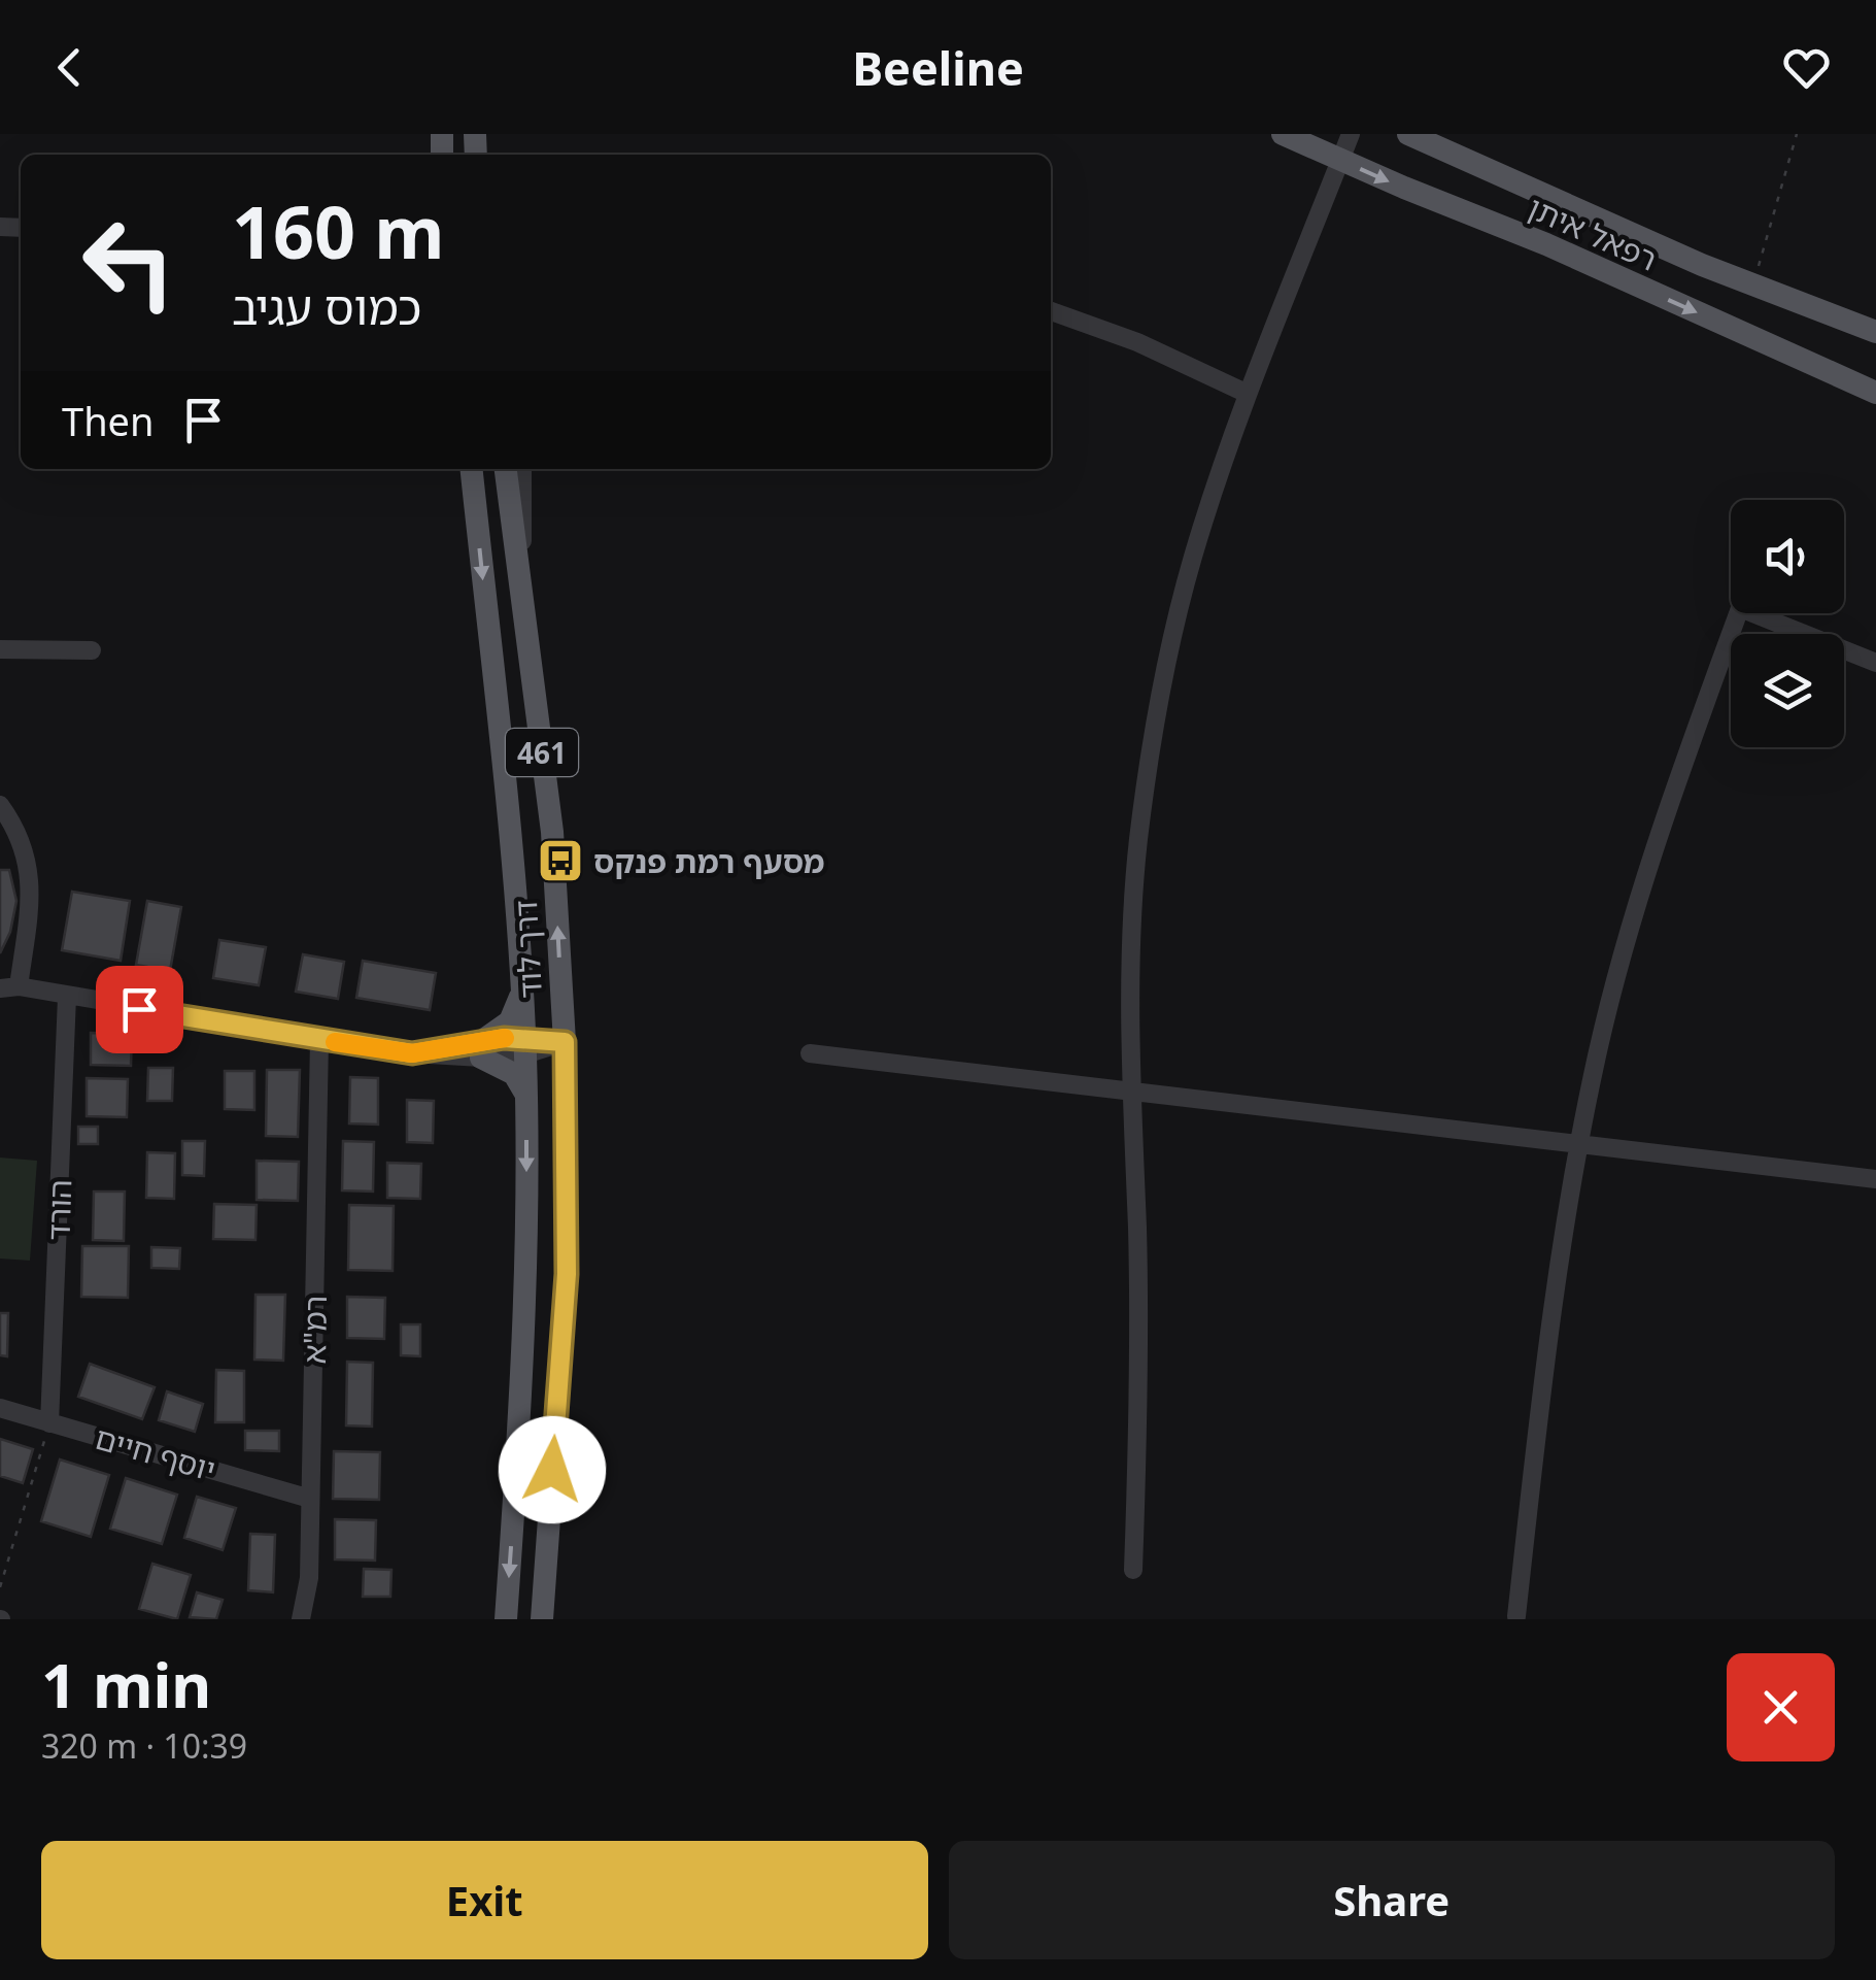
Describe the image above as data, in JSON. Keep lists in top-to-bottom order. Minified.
{"streets":{"main road":["רפאל איתן","461","דרך לוד"],"street":["הורד","רמ\"א","יוסף חיים"]},"crossings":[["הורד","יוסף חיים"],["רמ\"א","יוסף חיים"]],"places":{"bus stop":["מסעף רמת פנקס"]},"page":{"header":"Beeline","turn":["160 m","כמוס עגיב"],"then":"Then","heading":["1 min","320 m · 10:39"],"buttons":["Exit","Share"]}}
